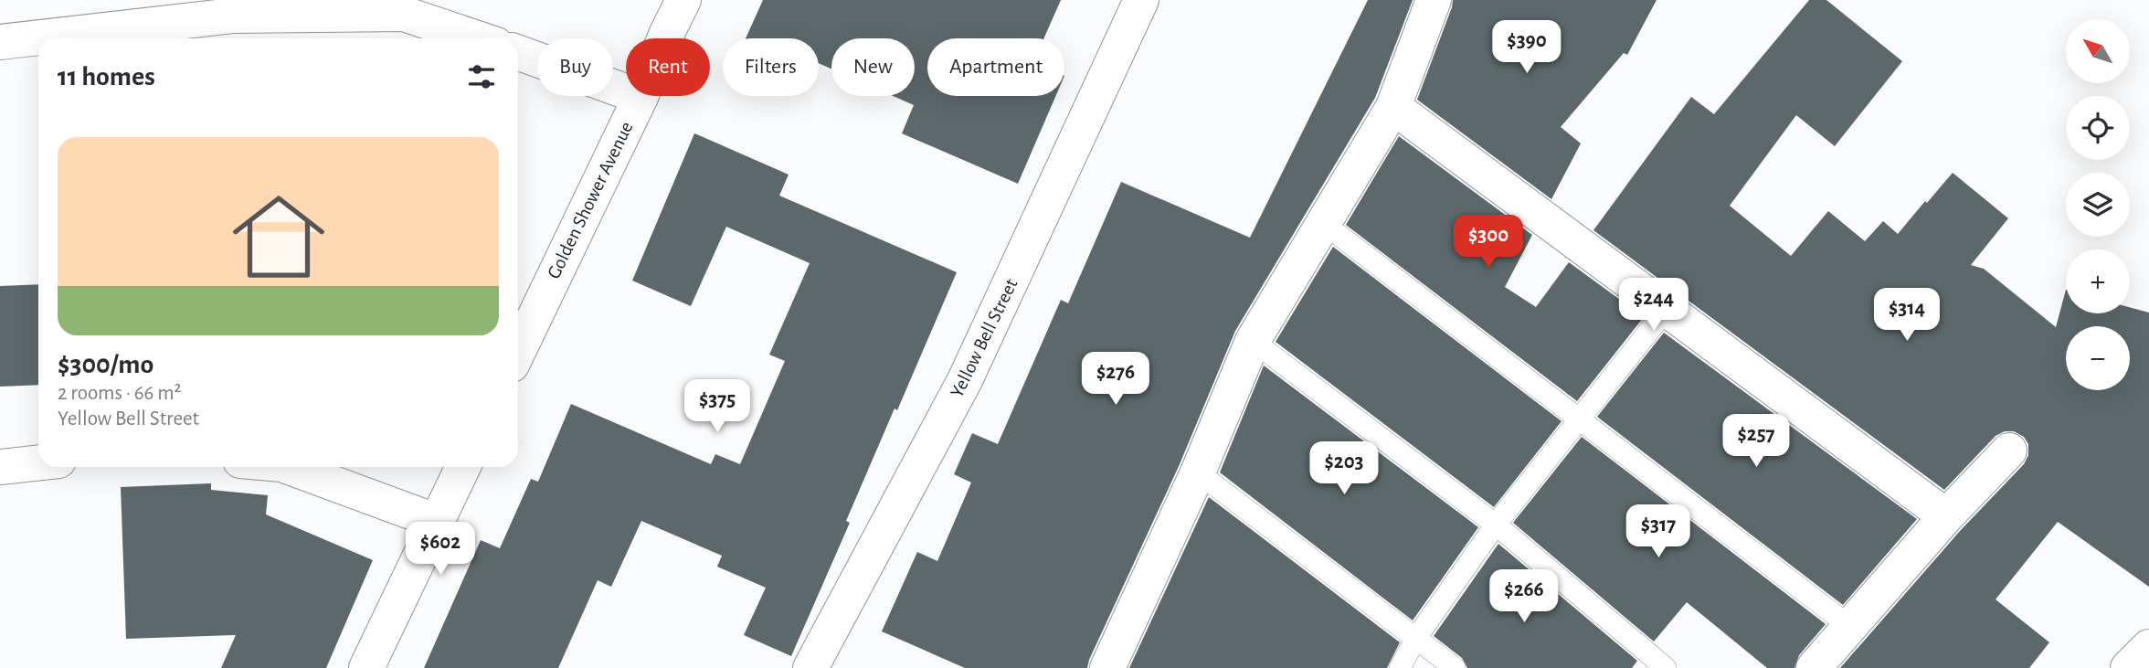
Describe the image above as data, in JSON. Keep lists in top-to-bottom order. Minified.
{"streets":{"street":["Golden Shower Avenue","Yellow Bell Street"]},"north":"top left","page":{"map_buttons":["+","−"],"price":["$390","$300","$244","$314","$276","$375","$257","$203","$317","$602","$266"],"chip":["Buy","Rent","Filters","New","Apartment"],"heading":"11 homes","list":[{"name":"$300/mo","note":"2 rooms · 66 m² · Yellow Bell Street"}]}}
